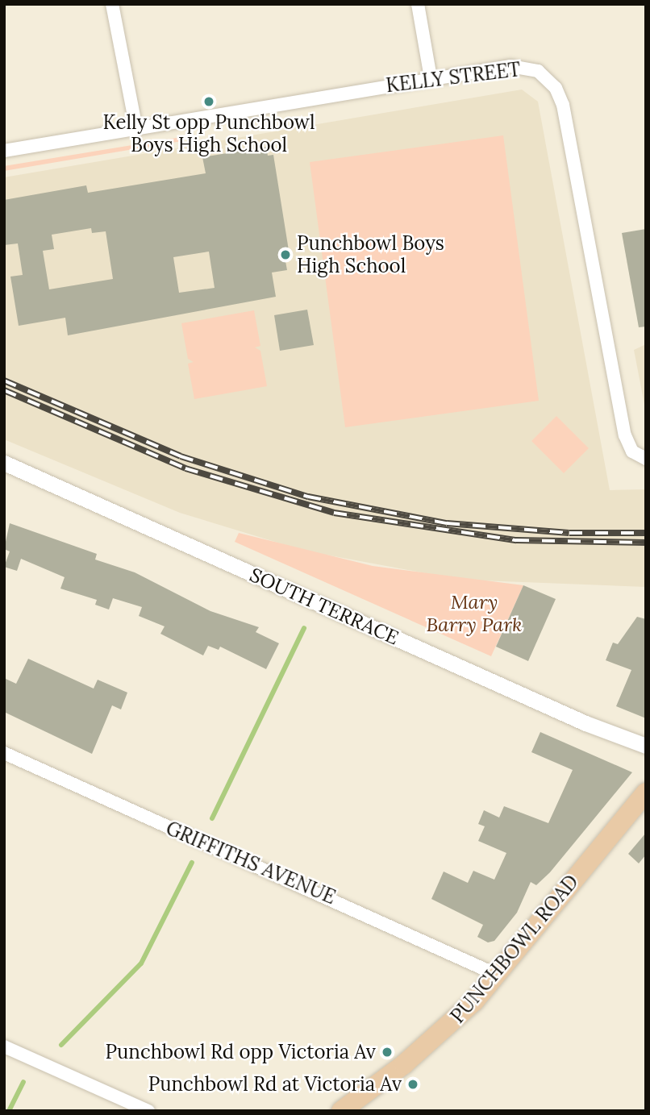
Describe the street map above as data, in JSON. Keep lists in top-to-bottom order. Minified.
{"streets":{"main road":["PUNCHBOWL ROAD"],"street":["KELLY STREET","SOUTH TERRACE","GRIFFITHS AVENUE"]},"crossings":[["GRIFFITHS AVENUE","PUNCHBOWL ROAD"]],"parks":["Mary Barry Park"],"places":["Kelly St opp Punchbowl Boys High School","Punchbowl Boys High School","Punchbowl Rd opp Victoria Av","Punchbowl Rd at Victoria Av"]}
